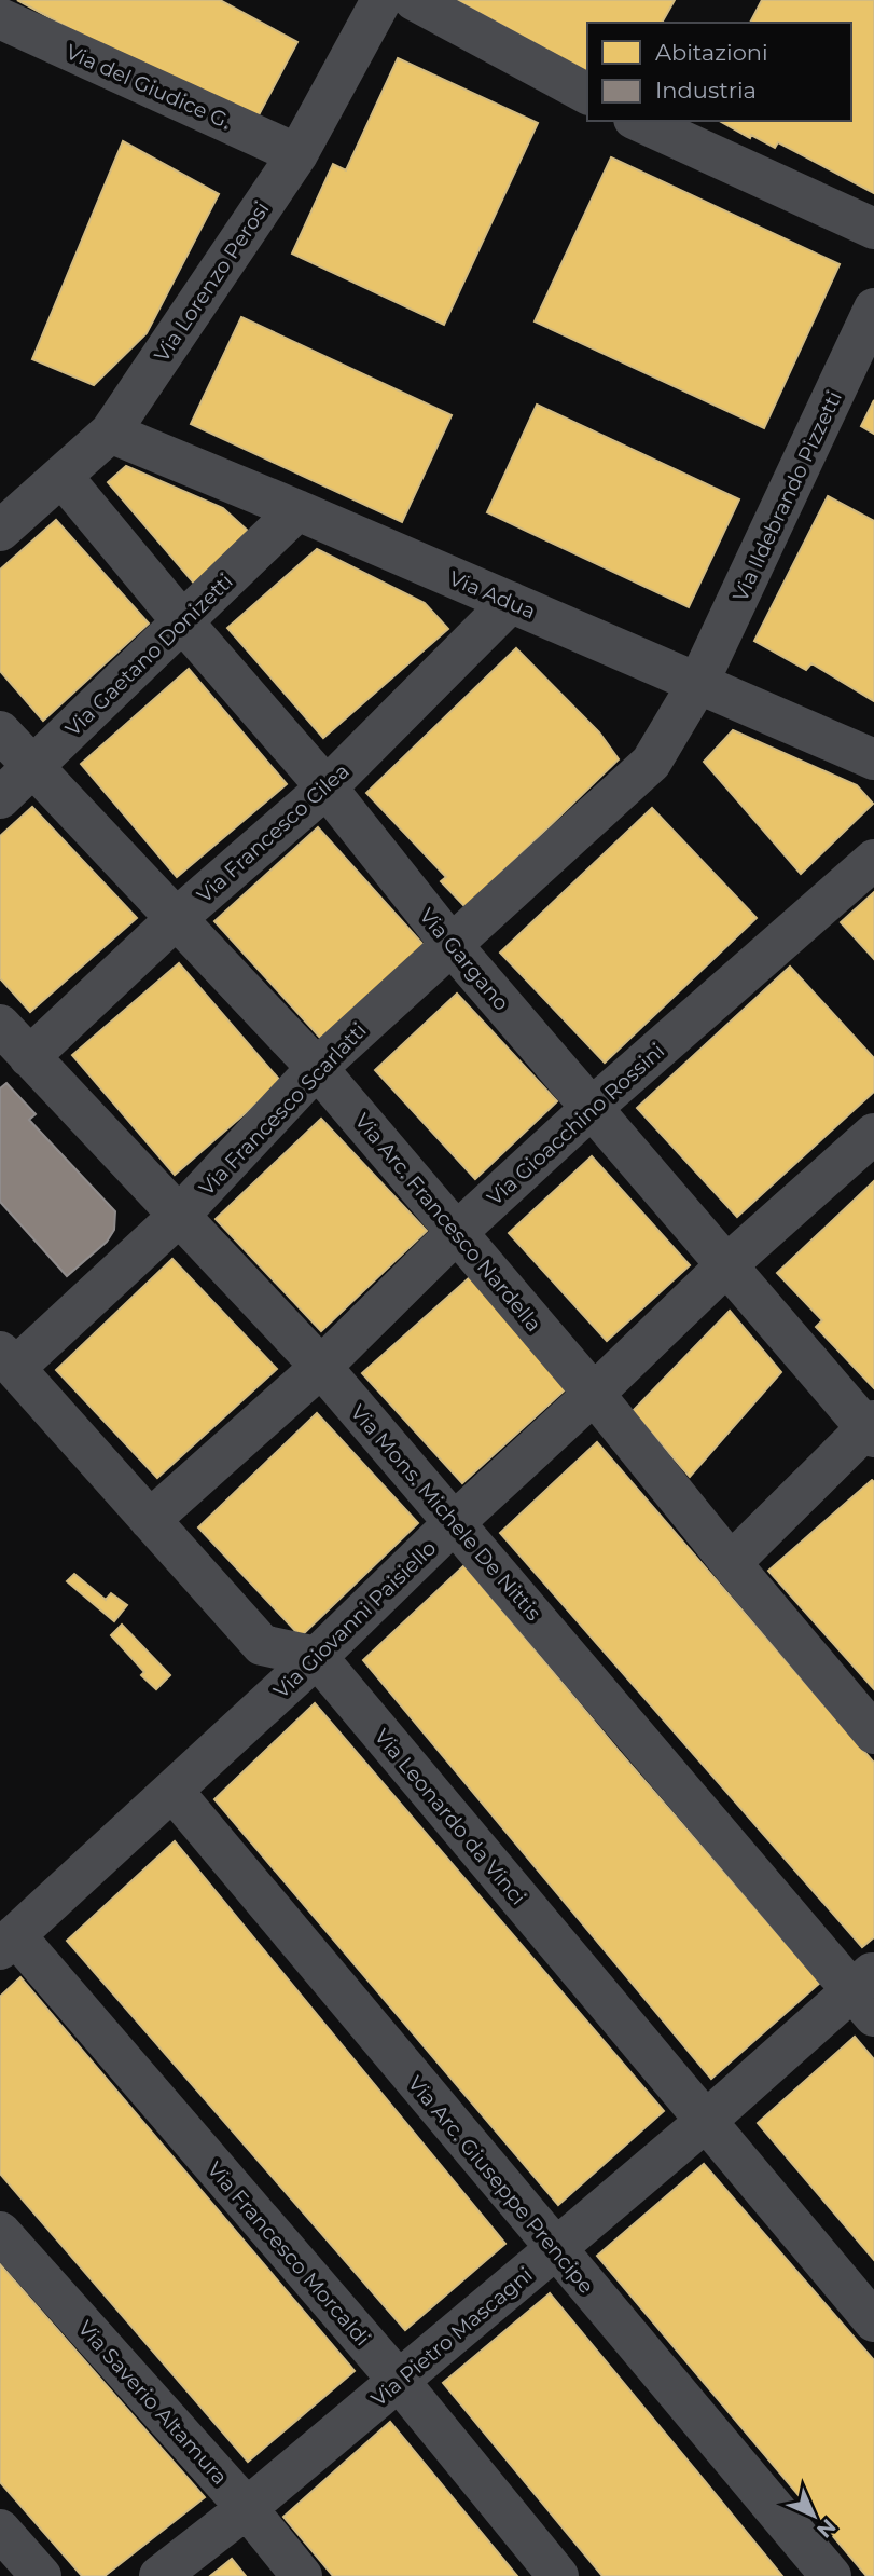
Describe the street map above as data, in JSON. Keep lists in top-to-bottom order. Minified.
{"streets":{"street":["Via del Giudice G.","Via Lorenzo Perosi","Via Ildebrando Pizzetti","Via Adua","Via Gaetano Donizetti","Via Francesco Cilea","Via Gargano","Via Francesco Scarlatti","Via Gioacchino Rossini","Via Arc. Francesco Nardella","Via Mons. Michele De Nittis","Via Giovanni Paisiello","Via Leonardo da Vinci","Via Arc. Giuseppe Prencipe","Via Francesco Morcaldi","Via Pietro Mascagni","Via Saverio Altamura"]},"crossings":[["Via del Giudice G.","Via Lorenzo Perosi"],["Via Lorenzo Perosi","Via Adua"],["Via Lorenzo Perosi","Via Gargano"],["Via Ildebrando Pizzetti","Via Adua"],["Via Ildebrando Pizzetti","Via Francesco Scarlatti"],["Via Adua","Via Gaetano Donizetti"],["Via Adua","Via Francesco Cilea"],["Via Adua","Via Francesco Scarlatti"],["Via Gaetano Donizetti","Via Gargano"],["Via Gaetano Donizetti","Via Arc. Francesco Nardella"],["Via Francesco Cilea","Via Gargano"],["Via Francesco Cilea","Via Arc. Francesco Nardella"],["Via Francesco Cilea","Via Mons. Michele De Nittis"],["Via Gargano","Via Francesco Scarlatti"],["Via Gargano","Via Gioacchino Rossini"],["Via Gargano","Via Giovanni Paisiello"],["Via Francesco Scarlatti","Via Arc. Francesco Nardella"],["Via Francesco Scarlatti","Via Mons. Michele De Nittis"],["Via Gioacchino Rossini","Via Arc. Francesco Nardella"],["Via Gioacchino Rossini","Via Mons. Michele De Nittis"],["Via Arc. Francesco Nardella","Via Giovanni Paisiello"],["Via Mons. Michele De Nittis","Via Giovanni Paisiello"],["Via Mons. Michele De Nittis","Via Pietro Mascagni"],["Via Giovanni Paisiello","Via Leonardo da Vinci"],["Via Giovanni Paisiello","Via Arc. Giuseppe Prencipe"],["Via Giovanni Paisiello","Via Francesco Morcaldi"],["Via Leonardo da Vinci","Via Pietro Mascagni"],["Via Arc. Giuseppe Prencipe","Via Pietro Mascagni"],["Via Francesco Morcaldi","Via Pietro Mascagni"],["Via Pietro Mascagni","Via Saverio Altamura"]],"legend":["Abitazioni","Industria"],"north":"bottom right"}
